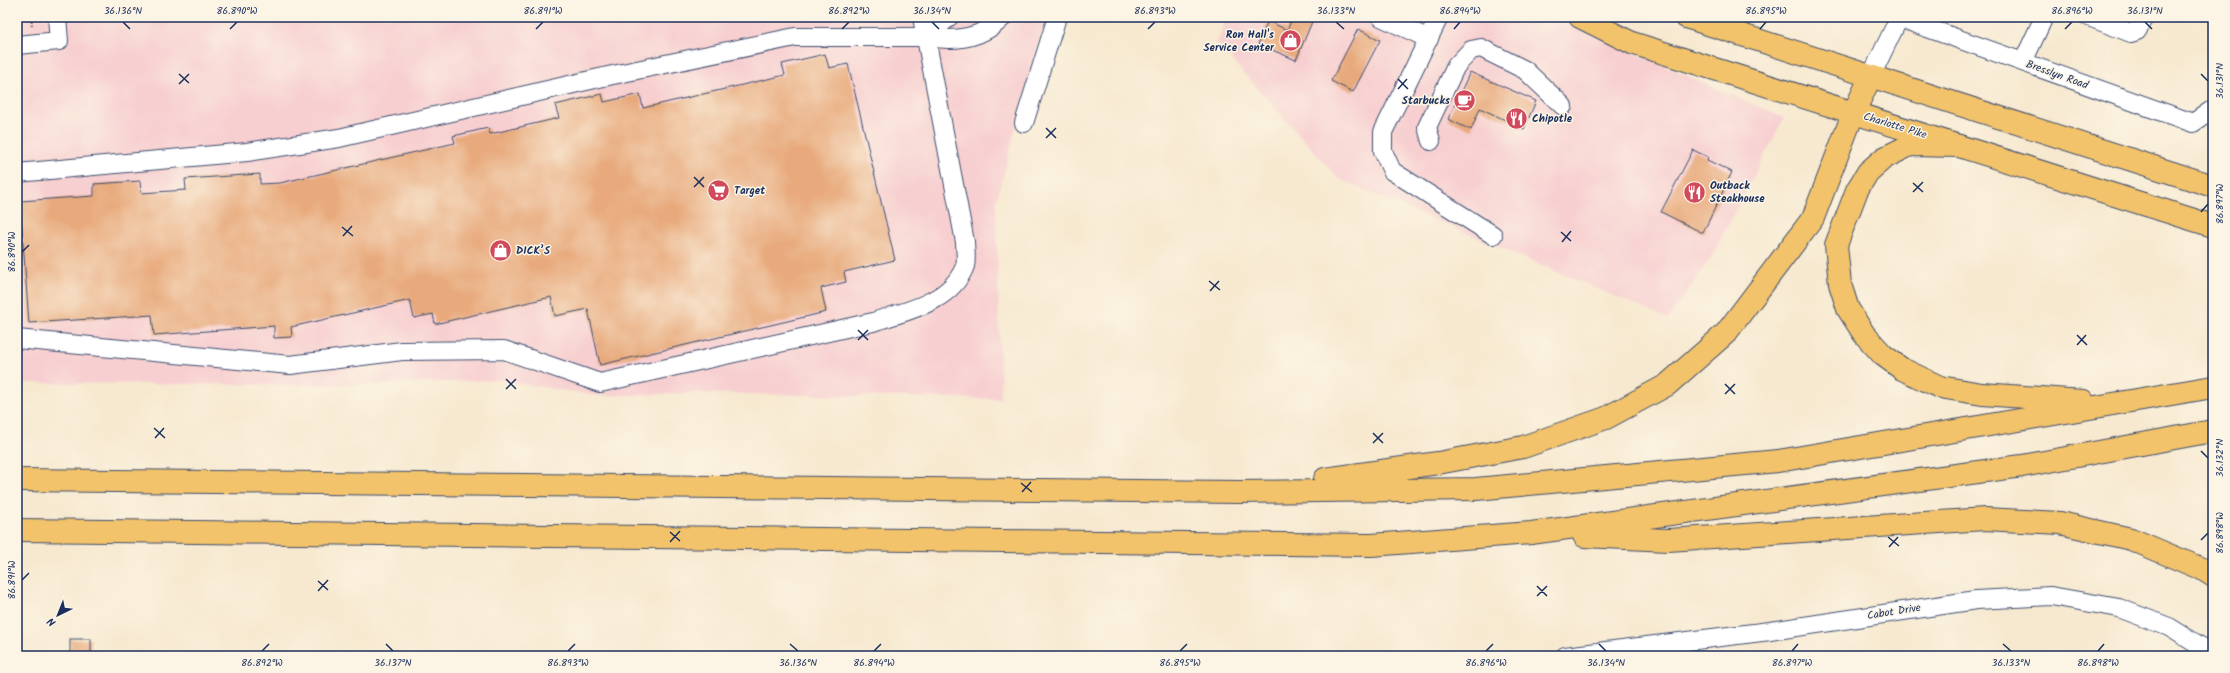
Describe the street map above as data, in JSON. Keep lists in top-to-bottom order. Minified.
{"streets":{"main road":["Charlotte Pike"],"street":["Bresslyn Road","Cabot Drive"]},"places":{"shop":["Ron Hall's Service Center","DICK’S"],"cafe":["Starbucks"],"restaurant":["Chipotle","Outback Steakhouse"],"supermarket":["Target"]},"north":"bottom left","coordinates":["36.136°N","86.890°W","86.891°W","86.892°W","36.134°N","86.893°W","36.133°N","86.894°W","86.895°W","86.896°W","36.131°N","86.897°W","36.132°N","86.898°W","36.137°N"]}
